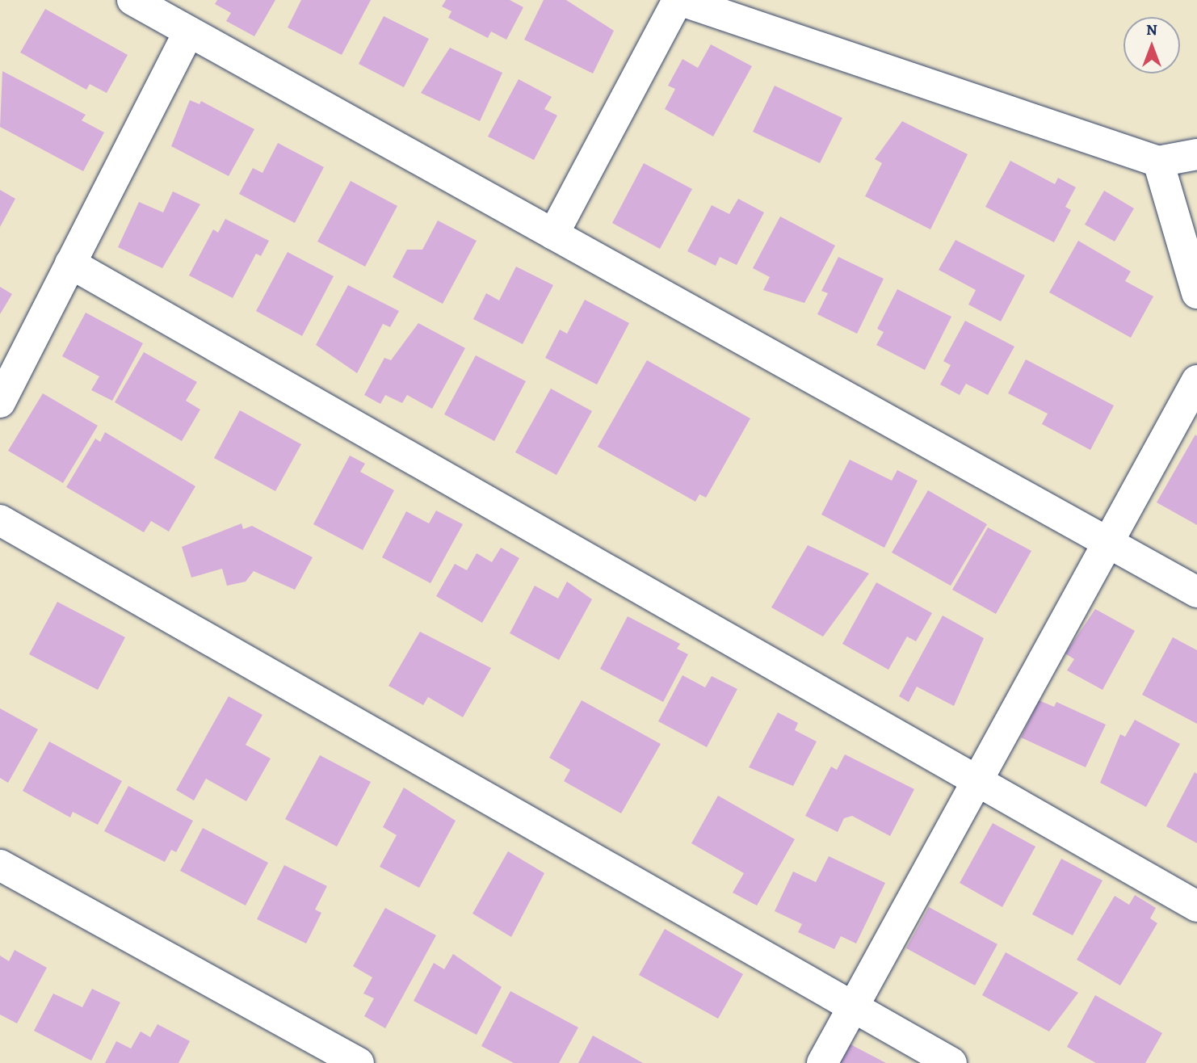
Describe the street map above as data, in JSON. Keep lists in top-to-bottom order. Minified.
{"north":"top"}
